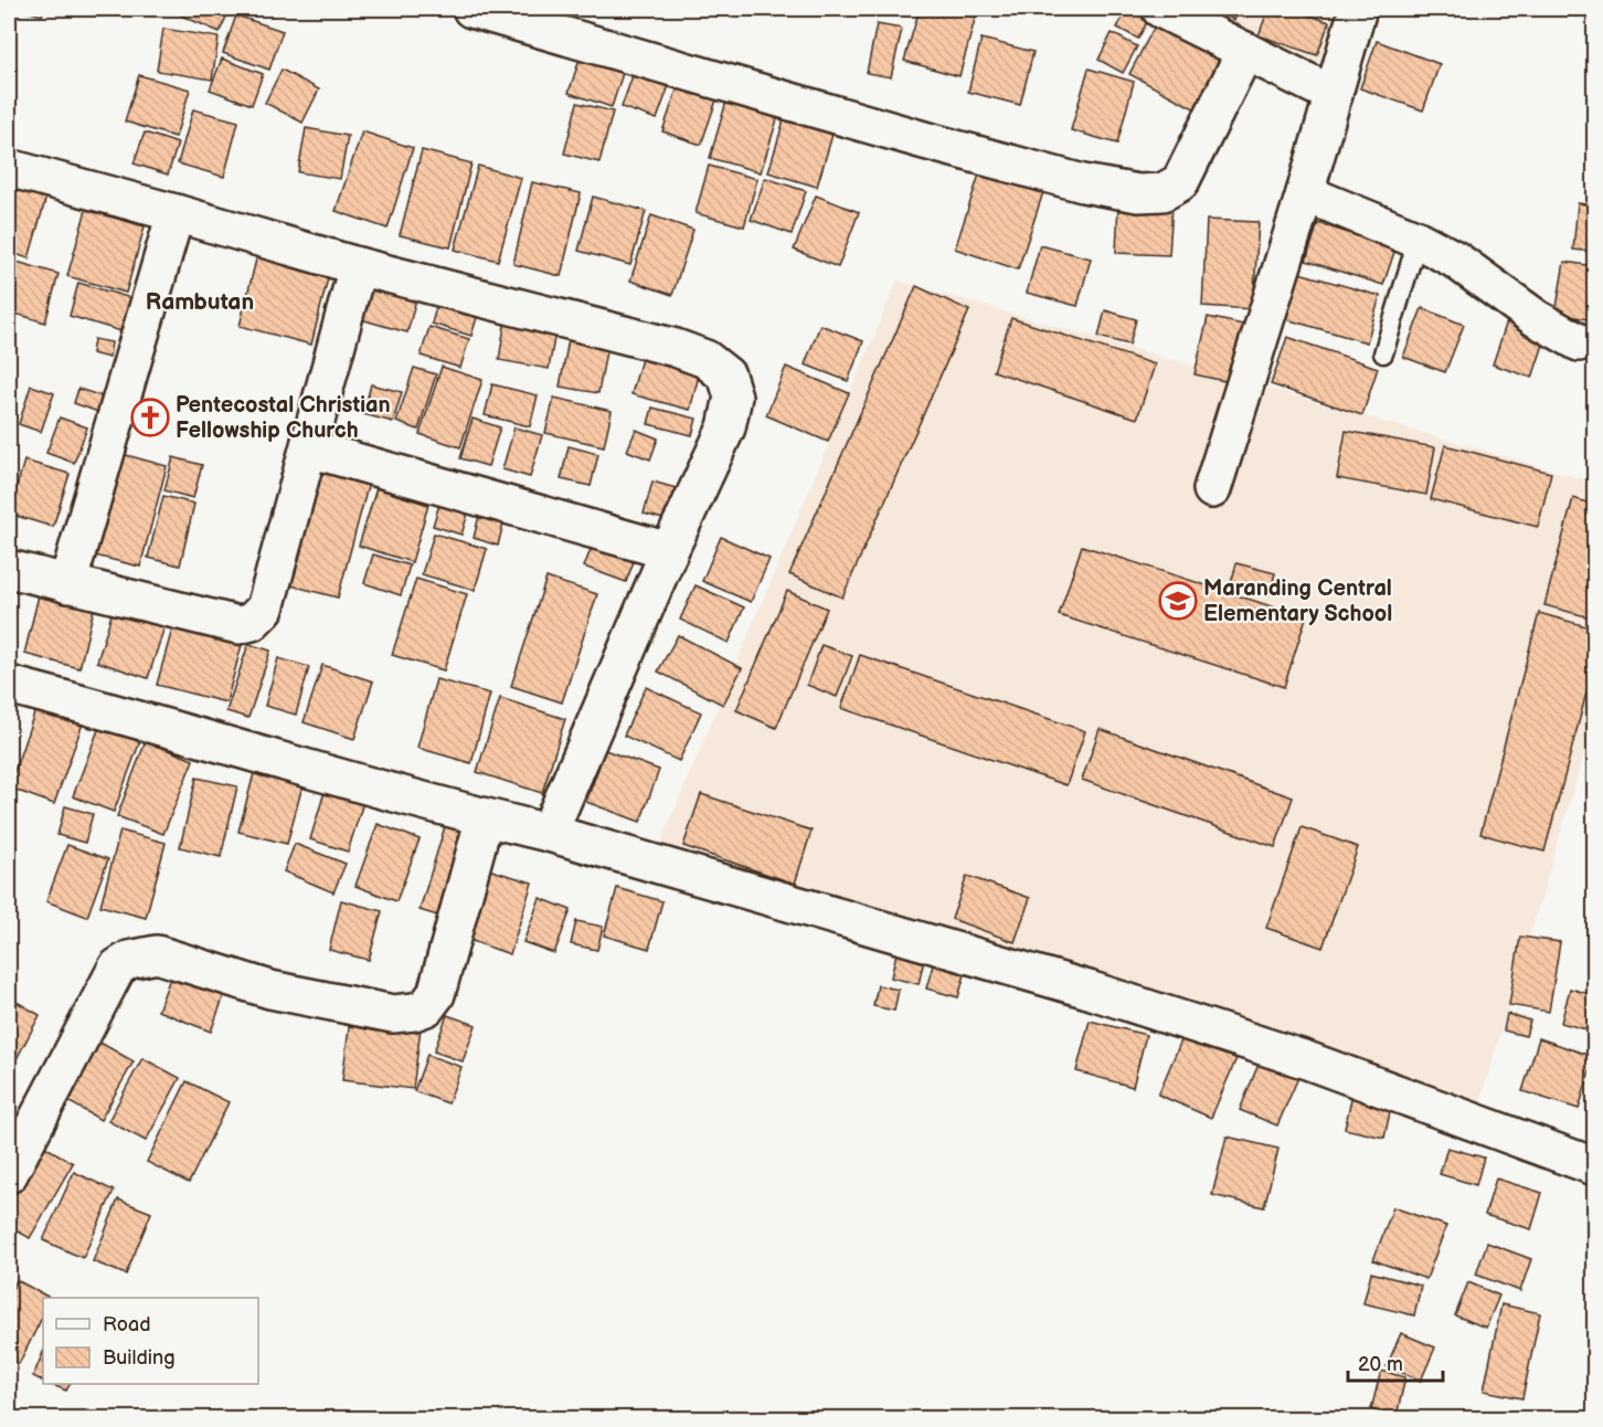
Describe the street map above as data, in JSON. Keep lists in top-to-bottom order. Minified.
{"districts":["Rambutan"],"places":{"church":["Pentecostal Christian Fellowship Church"],"school or university":["Maranding Central Elementary School"]},"legend":["Road","Building"],"scale_bar":"20 m"}
